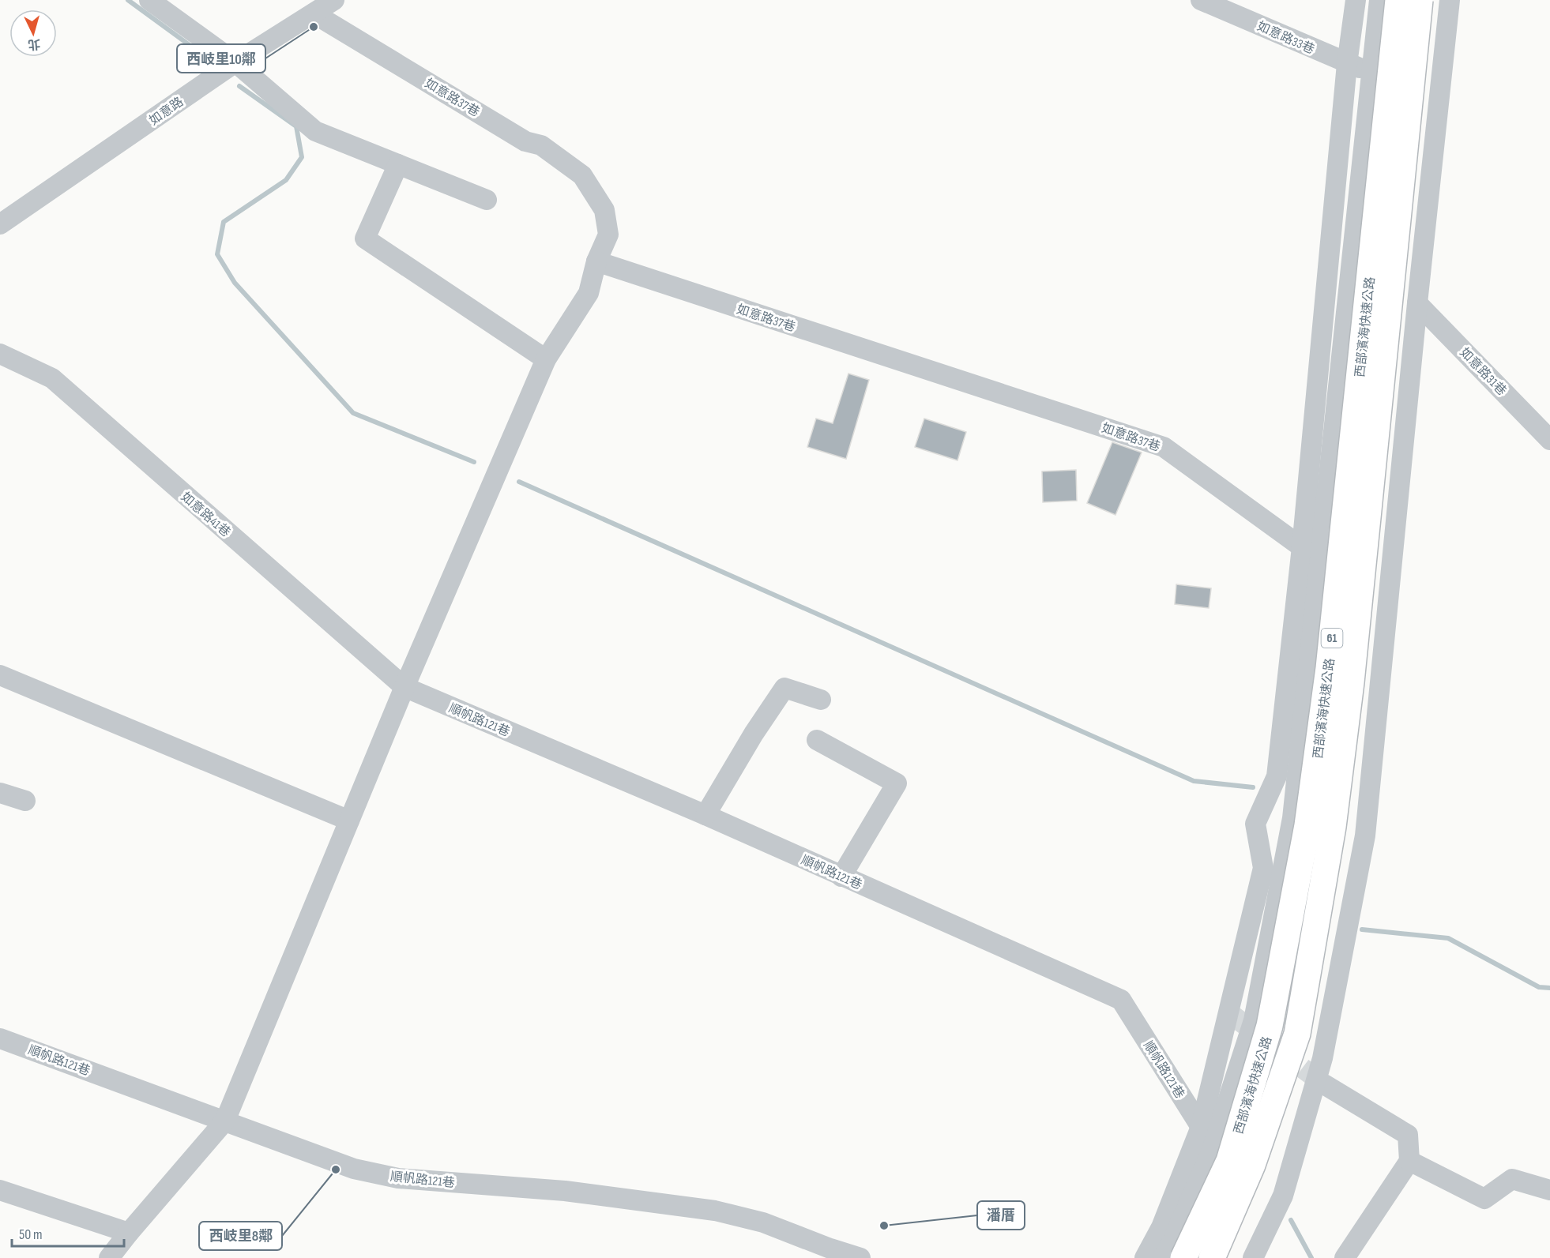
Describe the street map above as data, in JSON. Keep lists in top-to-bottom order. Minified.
{"streets":{"highway":["西部濱海快速公路","61"],"street":["如意路33巷","如意路37巷","如意路","如意路31巷","如意路41巷","順帆路121巷"]},"crossings":[["如意路37巷","如意路"],["如意路41巷","順帆路121巷"]],"places":["西岐里10鄰","西岐里8鄰","潘厝"],"scale_bar":"50 m","north":"bottom"}
